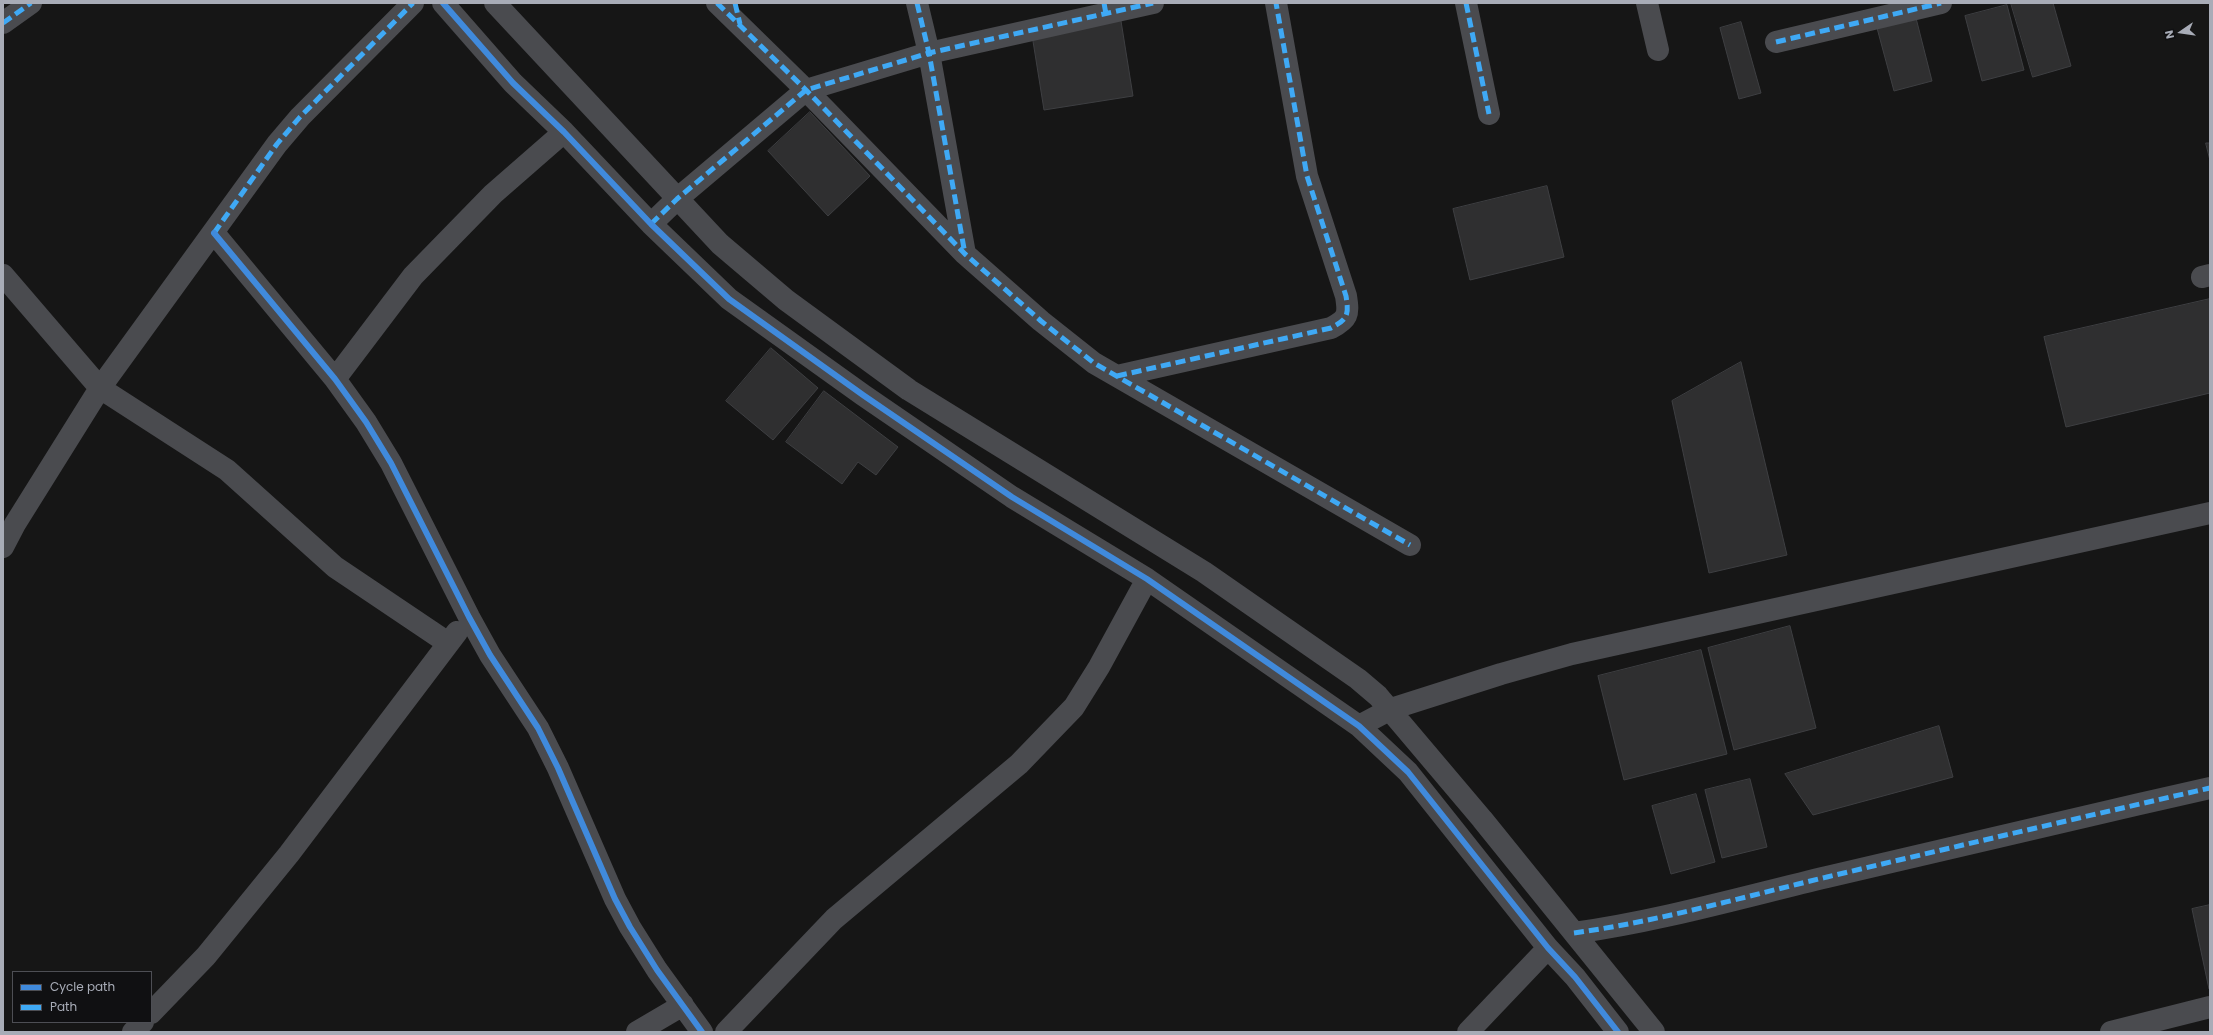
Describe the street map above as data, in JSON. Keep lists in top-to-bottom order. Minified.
{"legend":["Cycle path","Path"],"north":"left"}
